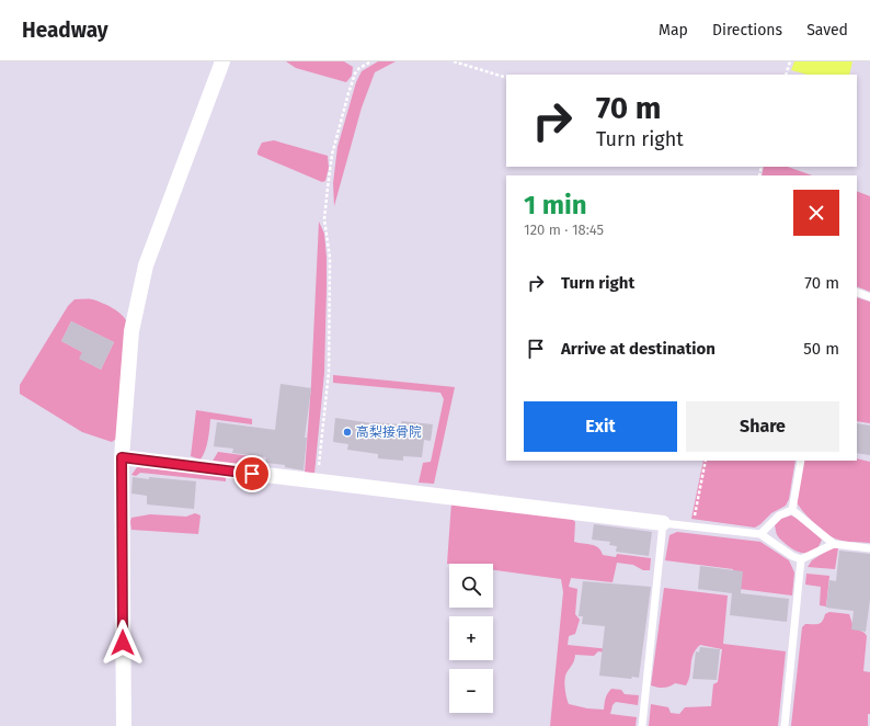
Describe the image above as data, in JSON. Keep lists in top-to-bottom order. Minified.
{"places":["高梨接骨院"],"page":{"header":"Headway","nav":["Map","Directions","Saved"],"turn":["70 m","Turn right"],"heading":["1 min","120 m · 18:45"],"list":[{"name":"Turn right","value":"70 m"},{"name":"Arrive at destination","value":"50 m"}],"buttons":["Exit","Share"],"map_buttons":["+","−"]}}
